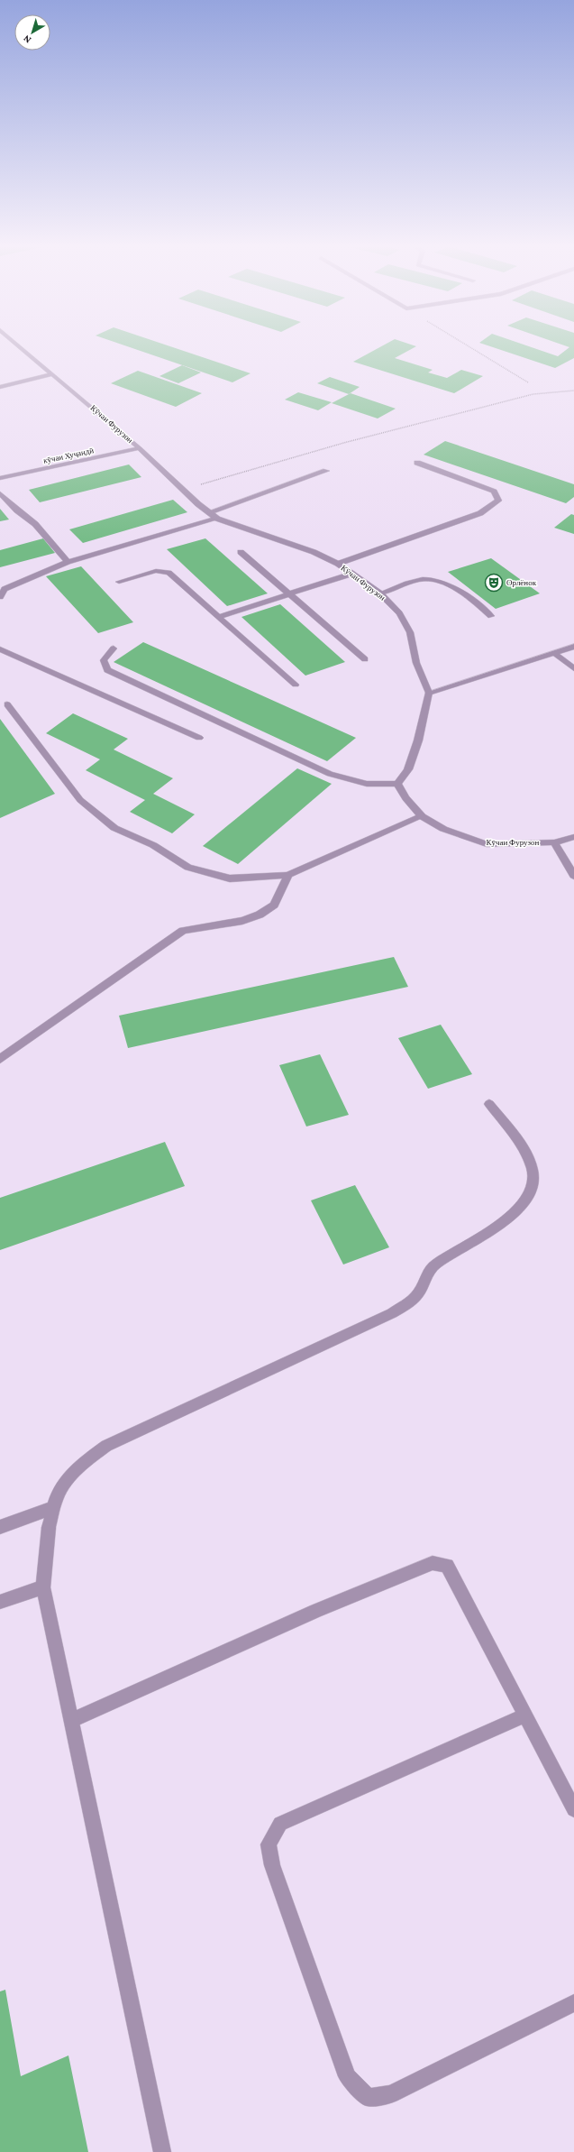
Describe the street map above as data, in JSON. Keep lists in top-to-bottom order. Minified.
{"streets":{"street":["Кӯчаи Фурузон","кӯчаи Хуҷандӣ"]},"crossings":[["Кӯчаи Фурузон","кӯчаи Хуҷандӣ"]],"places":{"theatre":["Орлёнок"]},"north":"bottom left"}
